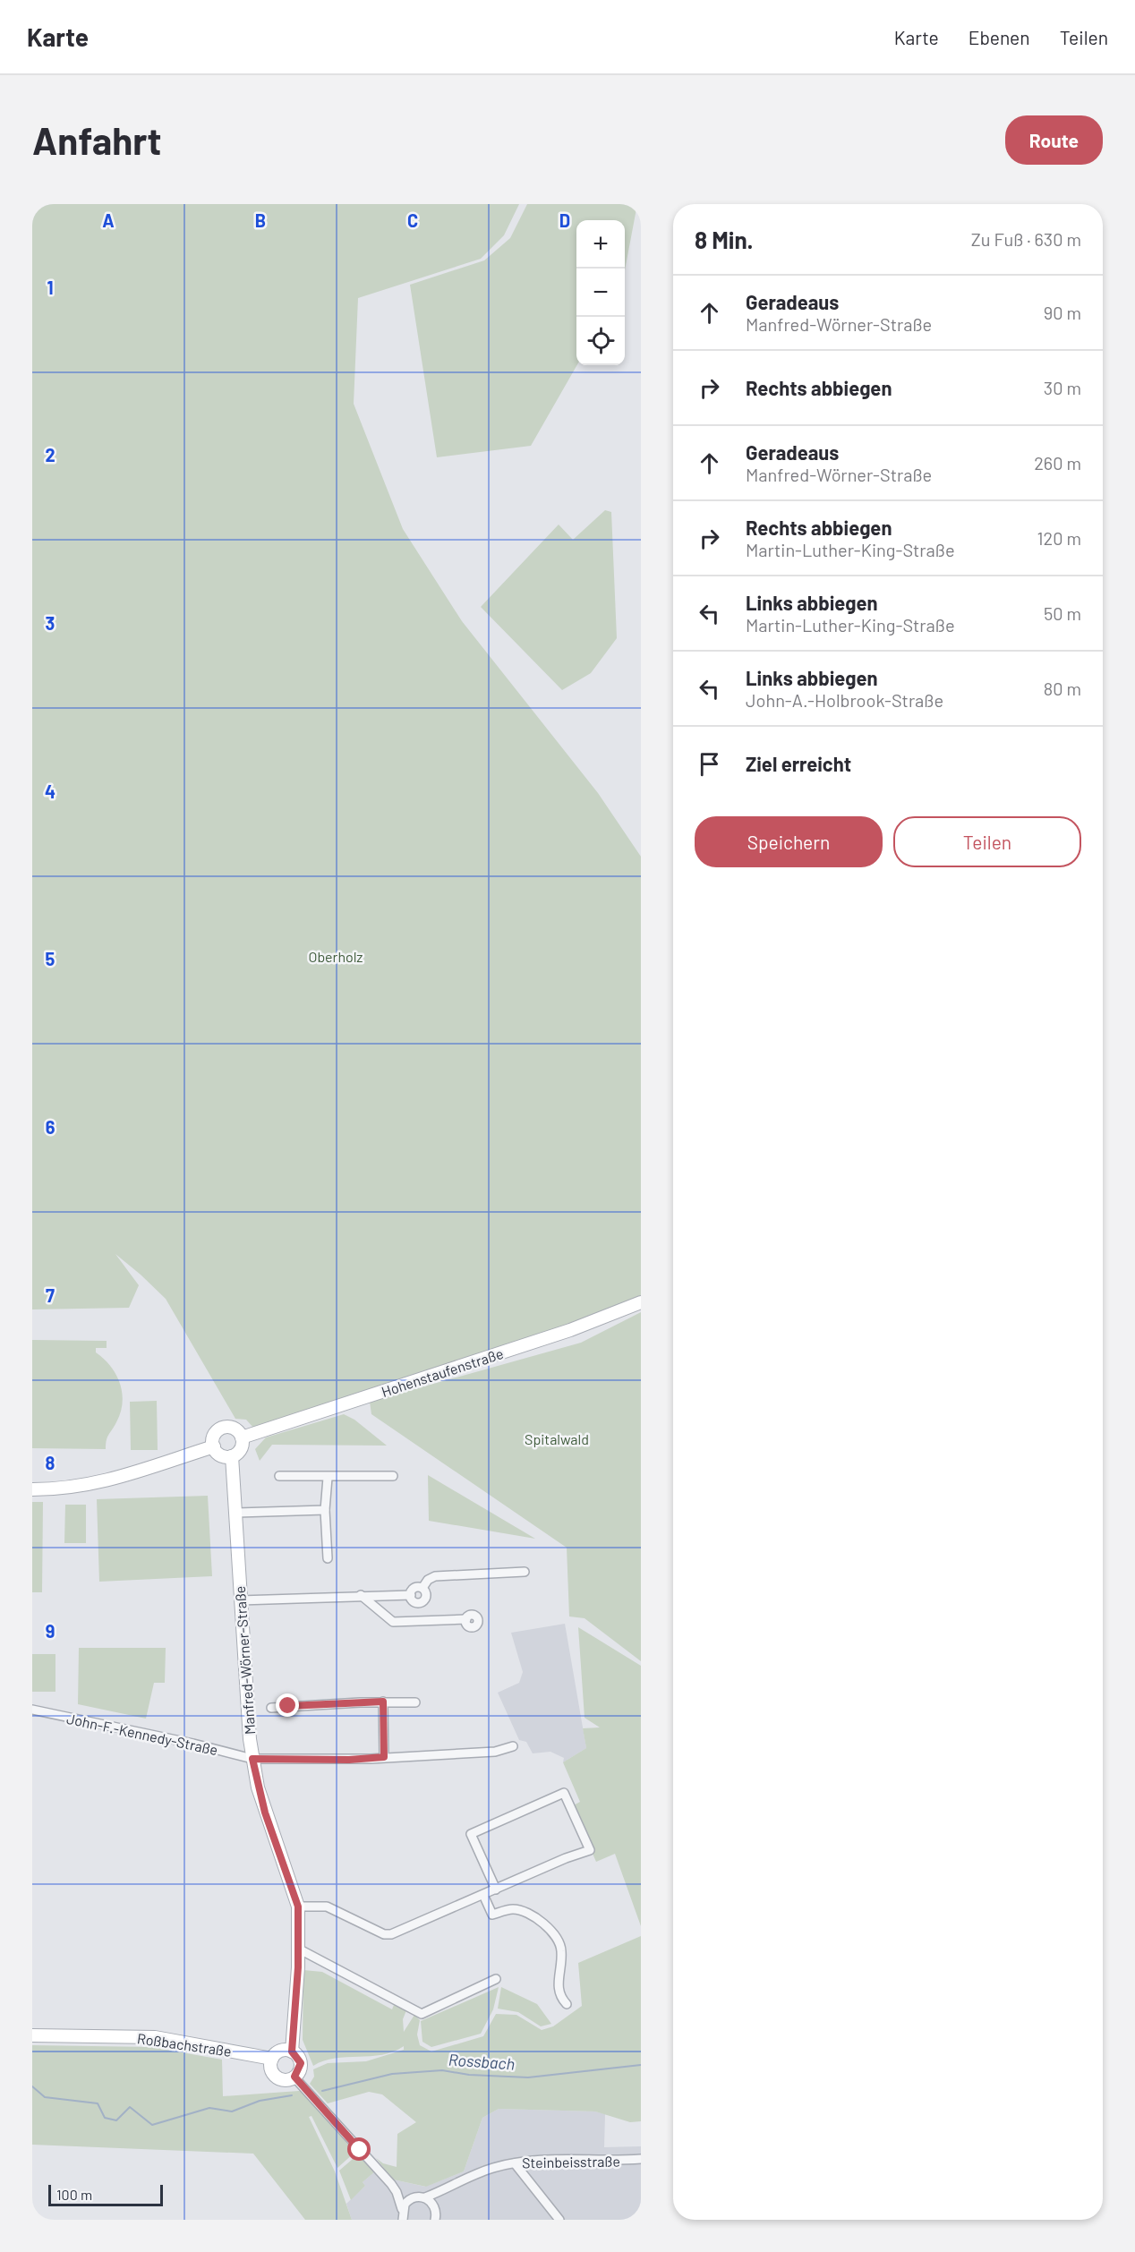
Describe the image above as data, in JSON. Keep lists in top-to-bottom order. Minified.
{"streets":{"street":["Hohenstaufenstraße","Manfred-Wörner-Straße","John-F.-Kennedy-Straße","Roßbachstraße","Steinbeisstraße"]},"crossings":[["Hohenstaufenstraße","Manfred-Wörner-Straße"],["Manfred-Wörner-Straße","John-F.-Kennedy-Straße"],["Manfred-Wörner-Straße","Roßbachstraße"]],"water":["Rossbach"],"parks":["Oberholz","Spitalwald"],"scale_bar":"100 m","page":{"header":"Karte","nav":["Karte","Ebenen","Teilen"],"buttons":["Route",["Speichern","Teilen"]],"title":"Anfahrt","heading":["8 Min.","Zu Fuß · 630 m"],"map_buttons":["+","−"],"list":[["Geradeaus","Manfred-Wörner-Straße","90 m"],["Rechts abbiegen","30 m"],["Geradeaus","Manfred-Wörner-Straße","260 m"],["Rechts abbiegen","Martin-Luther-King-Straße","120 m"],["Links abbiegen","Martin-Luther-King-Straße","50 m"],["Links abbiegen","John-A.-Holbrook-Straße","80 m"],"Ziel erreicht"],"scale":"100 m"},"grid":{"columns":["A","B","C","D"],"rows":["1","2","3","4","5","6","7","8","9"]}}
